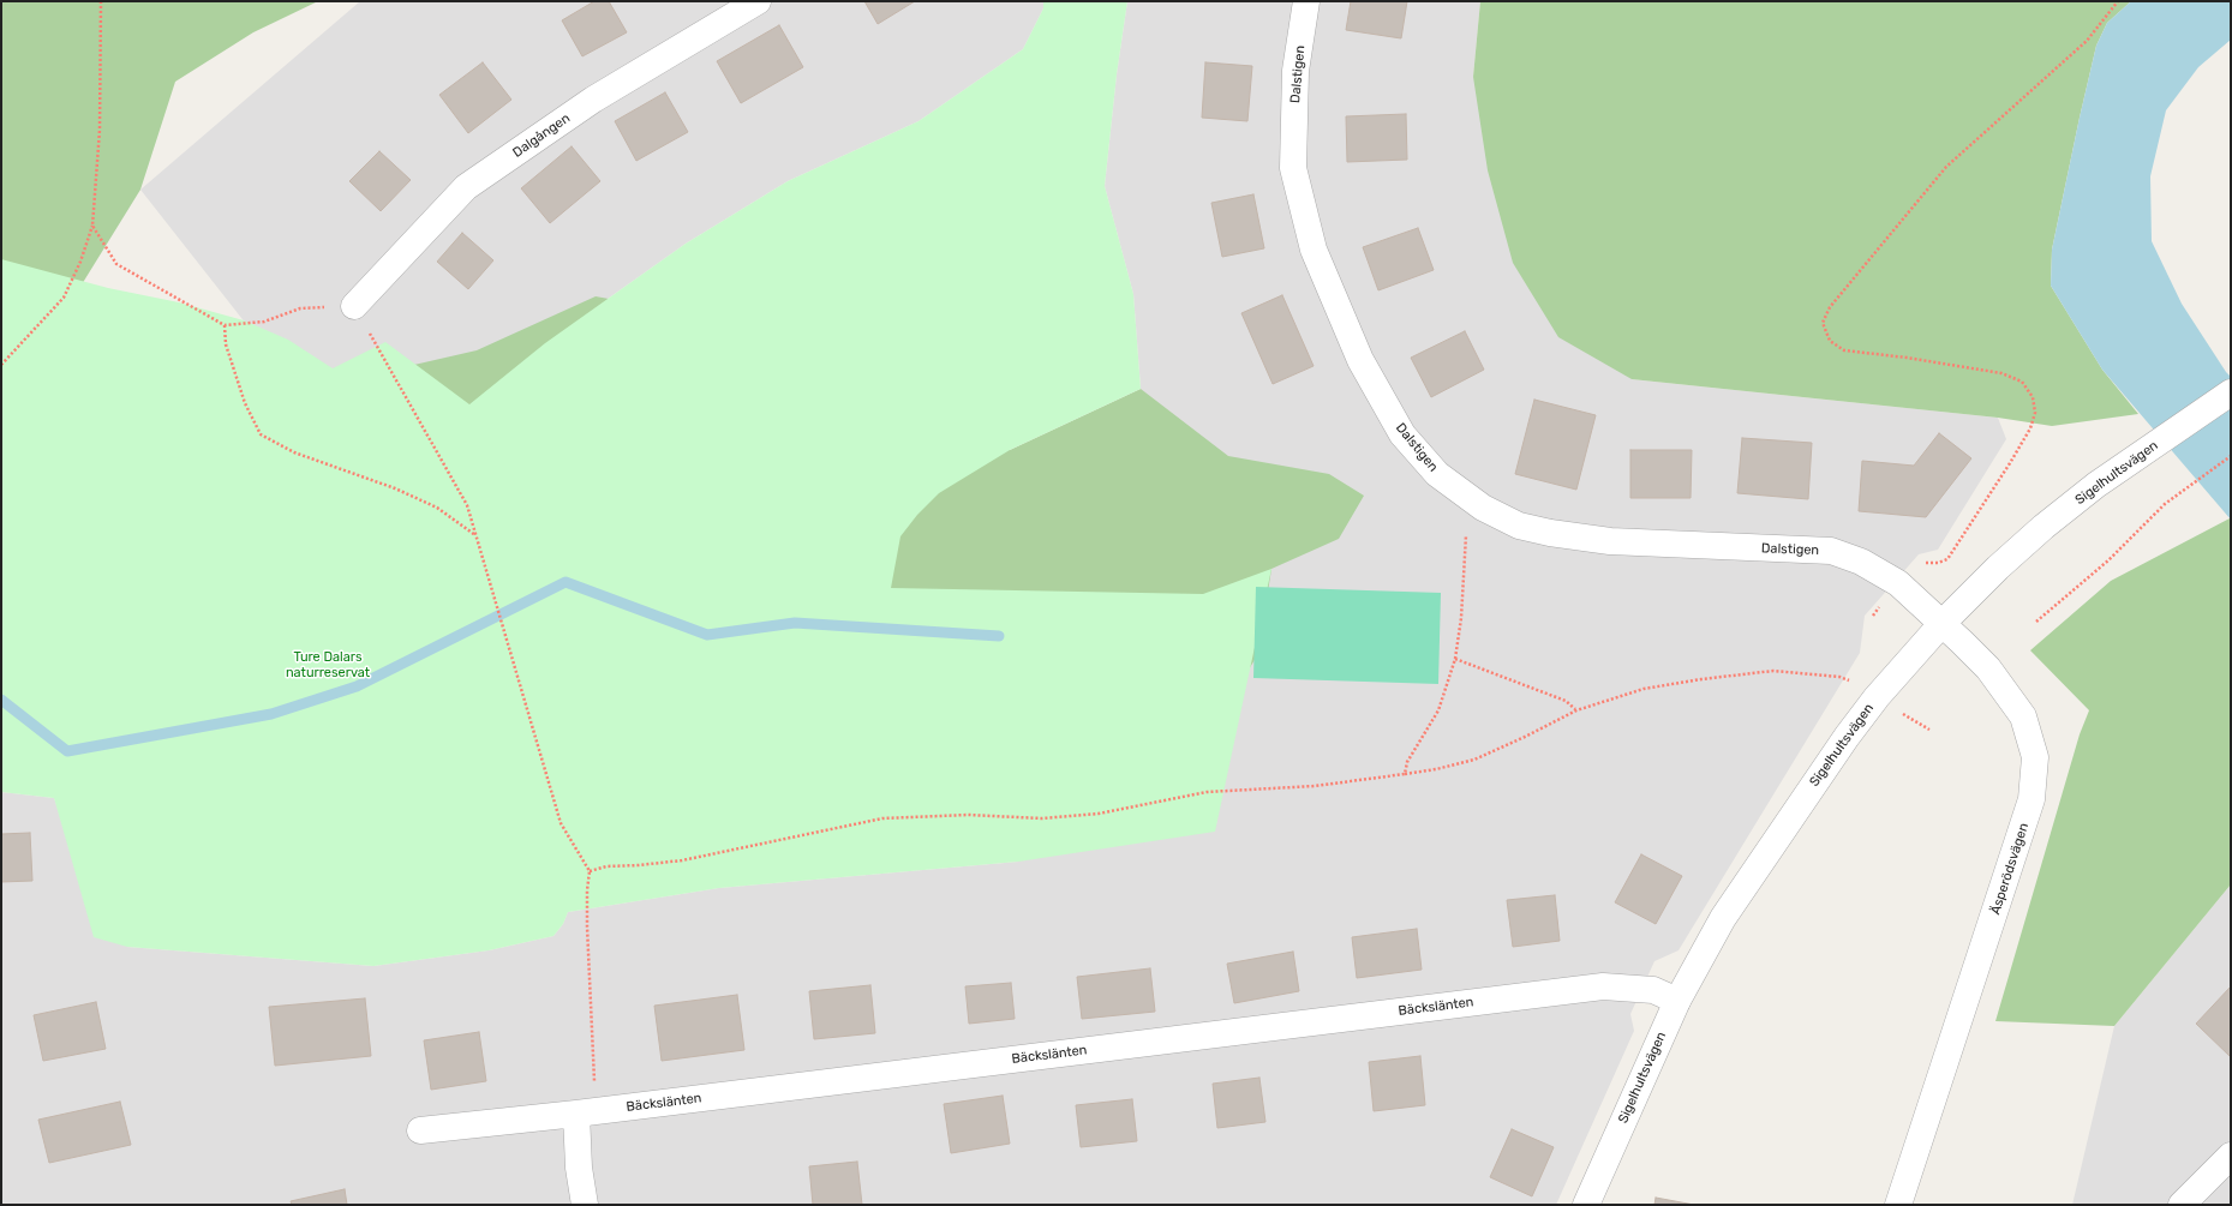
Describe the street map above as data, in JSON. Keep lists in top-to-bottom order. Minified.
{"streets":{"street":["Dalstigen","Dalgången","Sigelhultsvägen","Äsperödsvägen","Bäckslänten"]},"crossings":[["Dalstigen","Äsperödsvägen"],["Sigelhultsvägen","Äsperödsvägen"],["Sigelhultsvägen","Bäckslänten"]],"parks":["Ture Dalars naturreservat"]}
